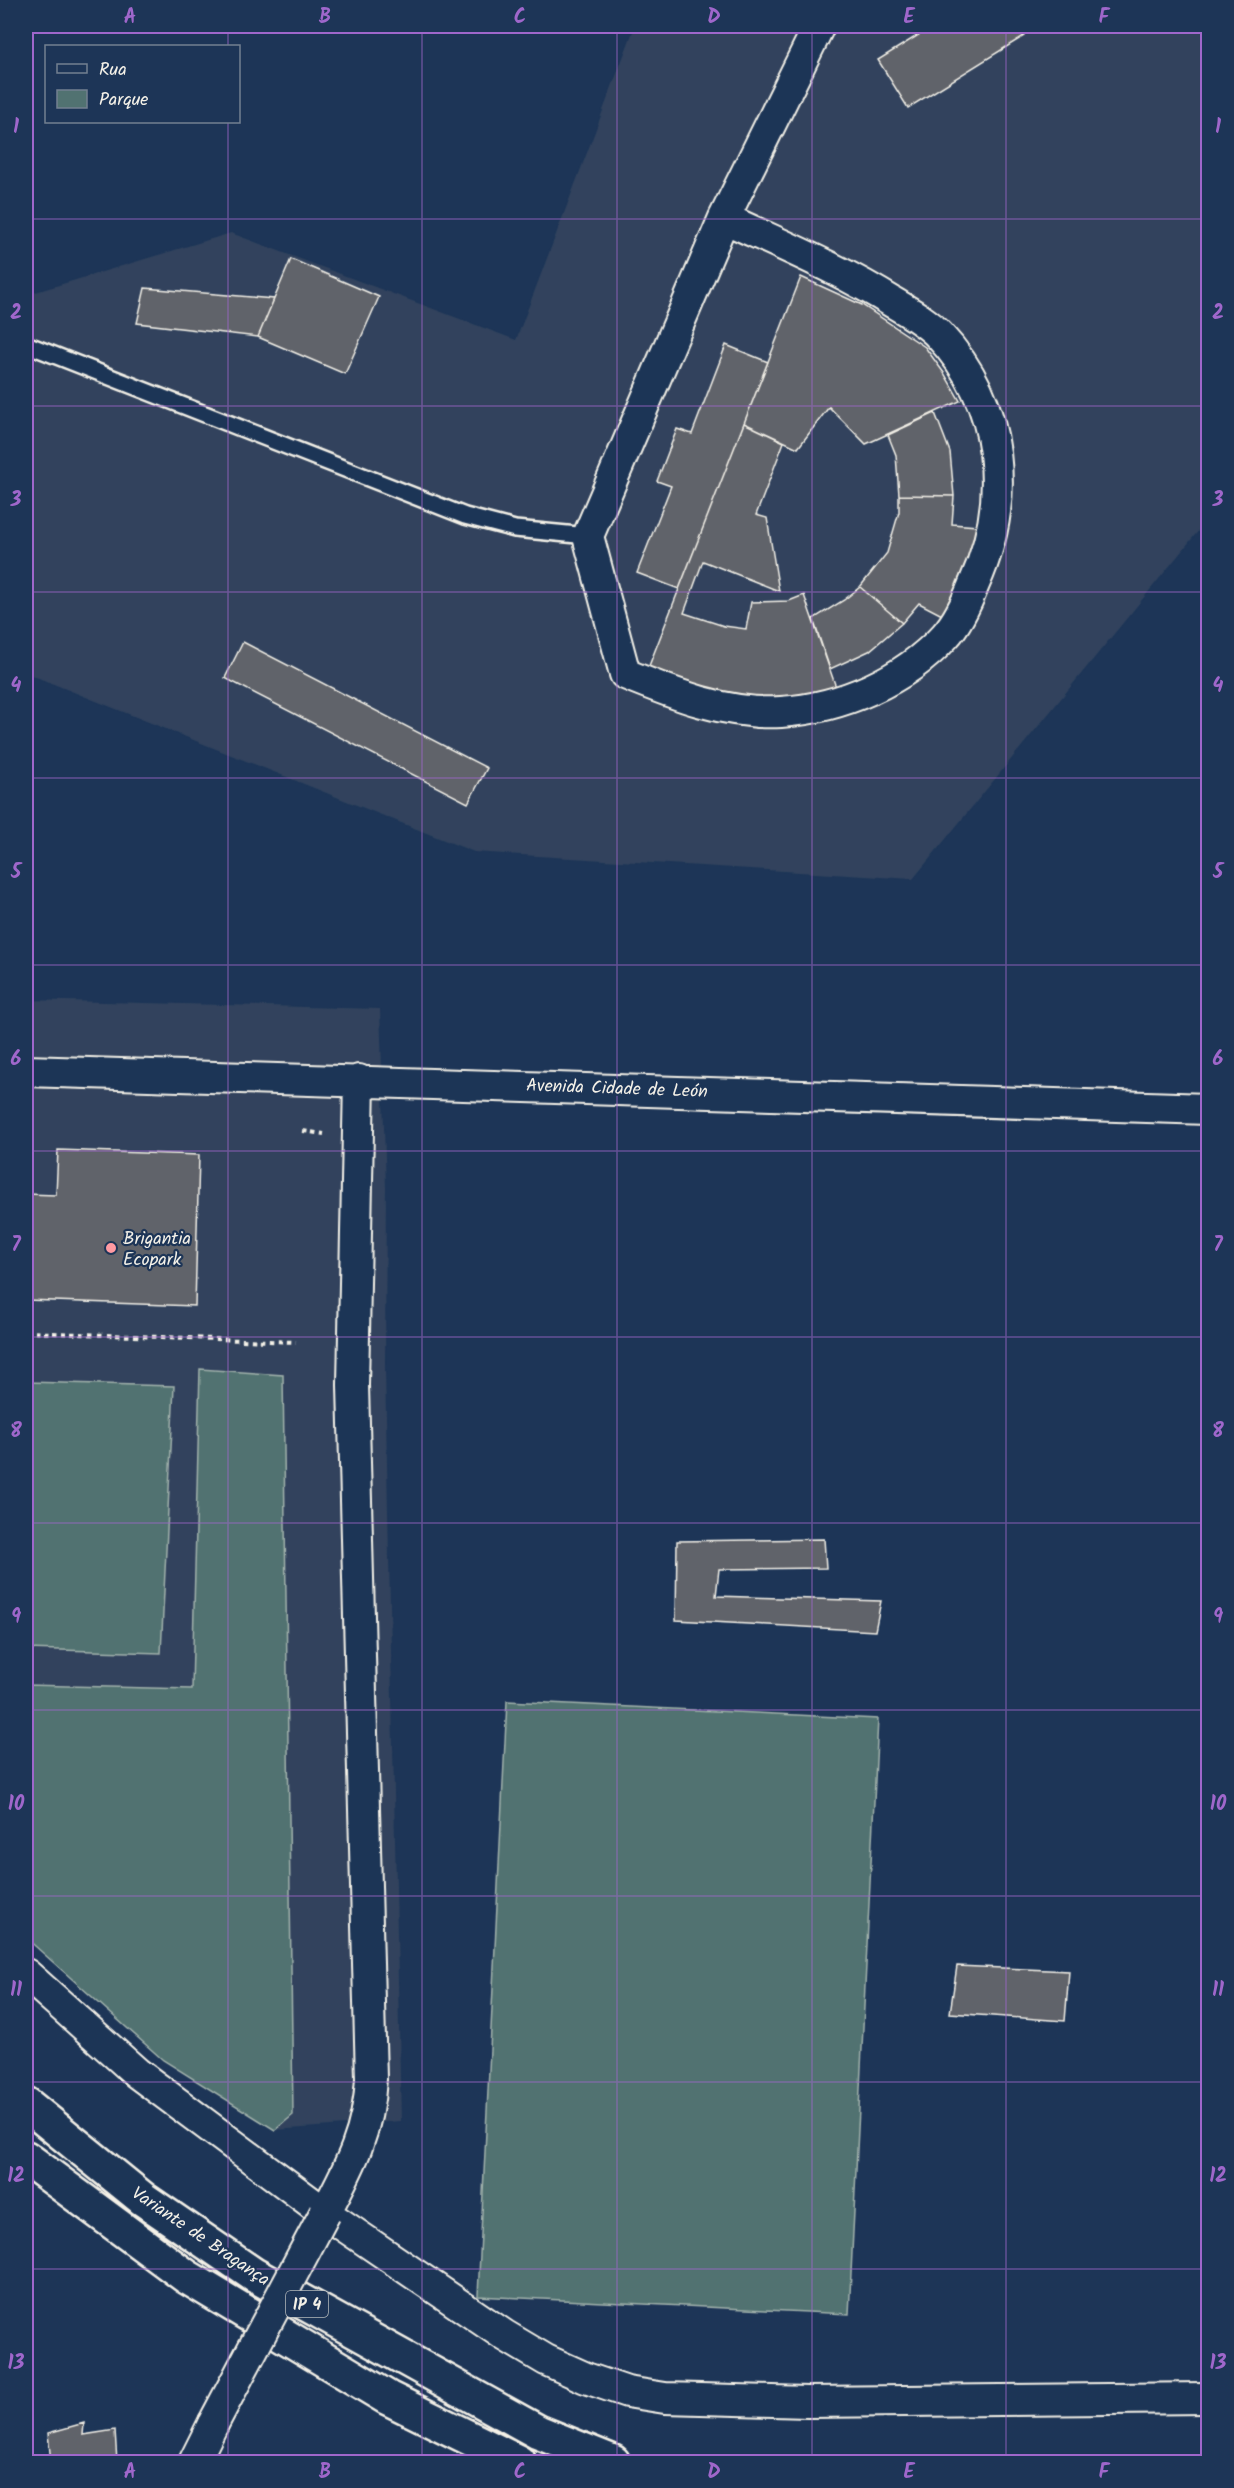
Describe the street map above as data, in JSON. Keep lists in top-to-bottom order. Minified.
{"streets":{"highway":["Variante de Bragança","IP 4"],"street":["Avenida Cidade de León"]},"places":["Brigantia Ecopark"],"legend":["Rua","Parque"],"grid":{"columns":["A","B","C","D","E","F"],"rows":["1","2","3","4","5","6","7","8","9","10","11","12","13"]}}
